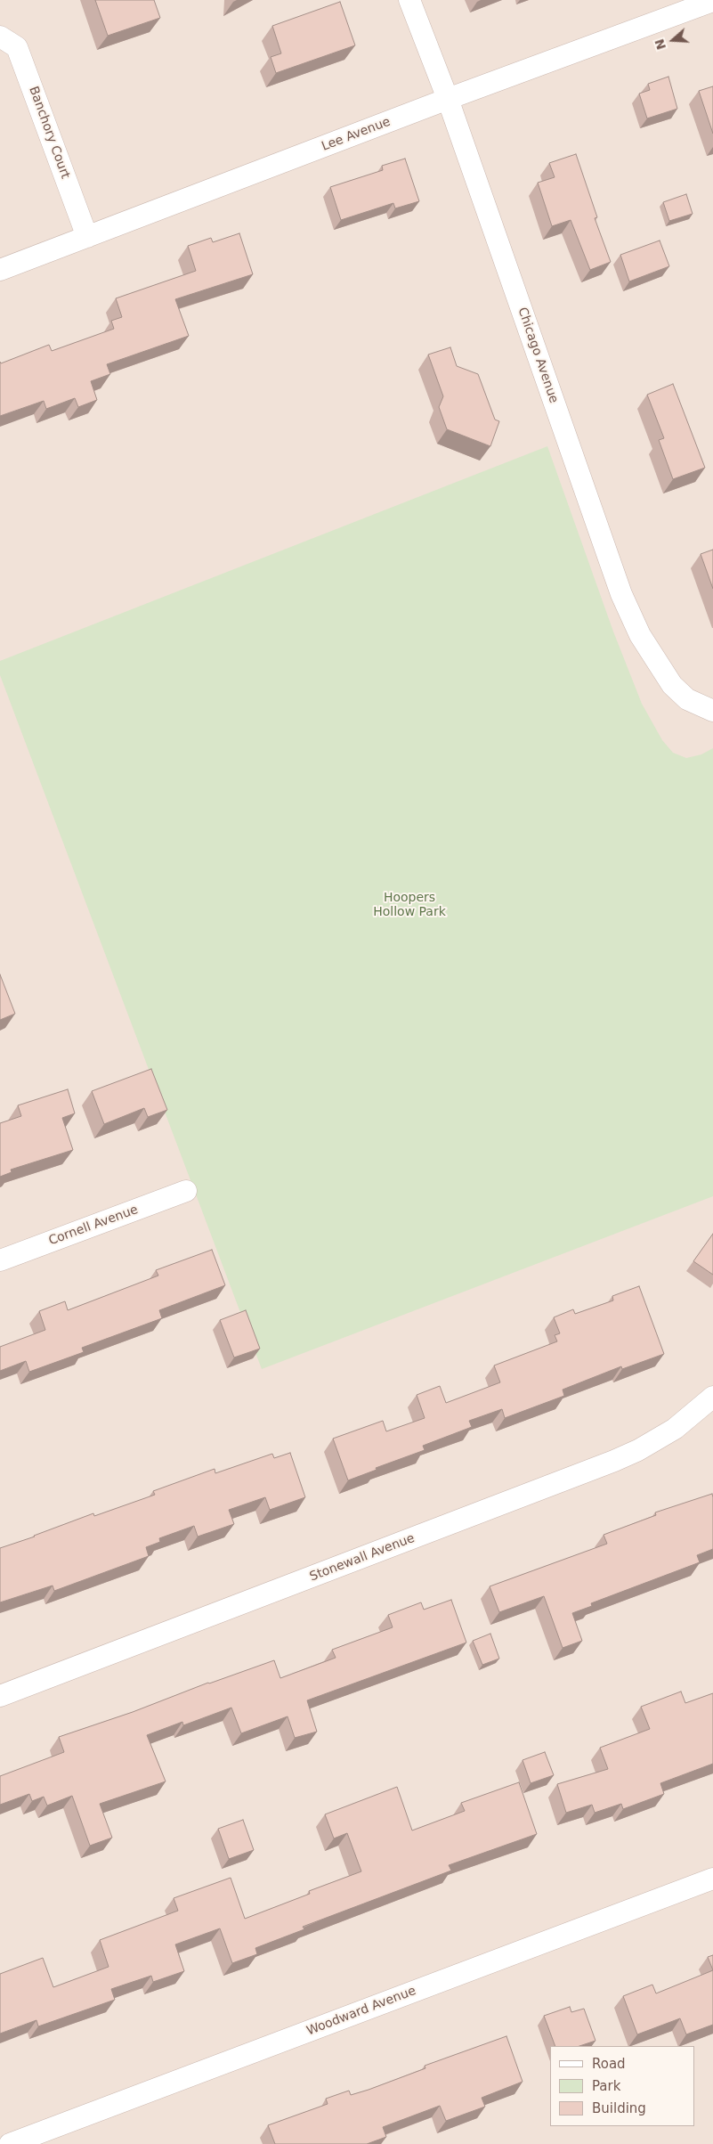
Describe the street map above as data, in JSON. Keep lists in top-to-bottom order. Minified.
{"streets":{"street":["Banchory Court","Lee Avenue","Chicago Avenue","Cornell Avenue","Stonewall Avenue","Woodward Avenue"]},"crossings":[["Banchory Court","Lee Avenue"],["Lee Avenue","Chicago Avenue"]],"parks":["Hoopers Hollow Park"],"legend":["Road","Park","Building"],"north":"left"}
